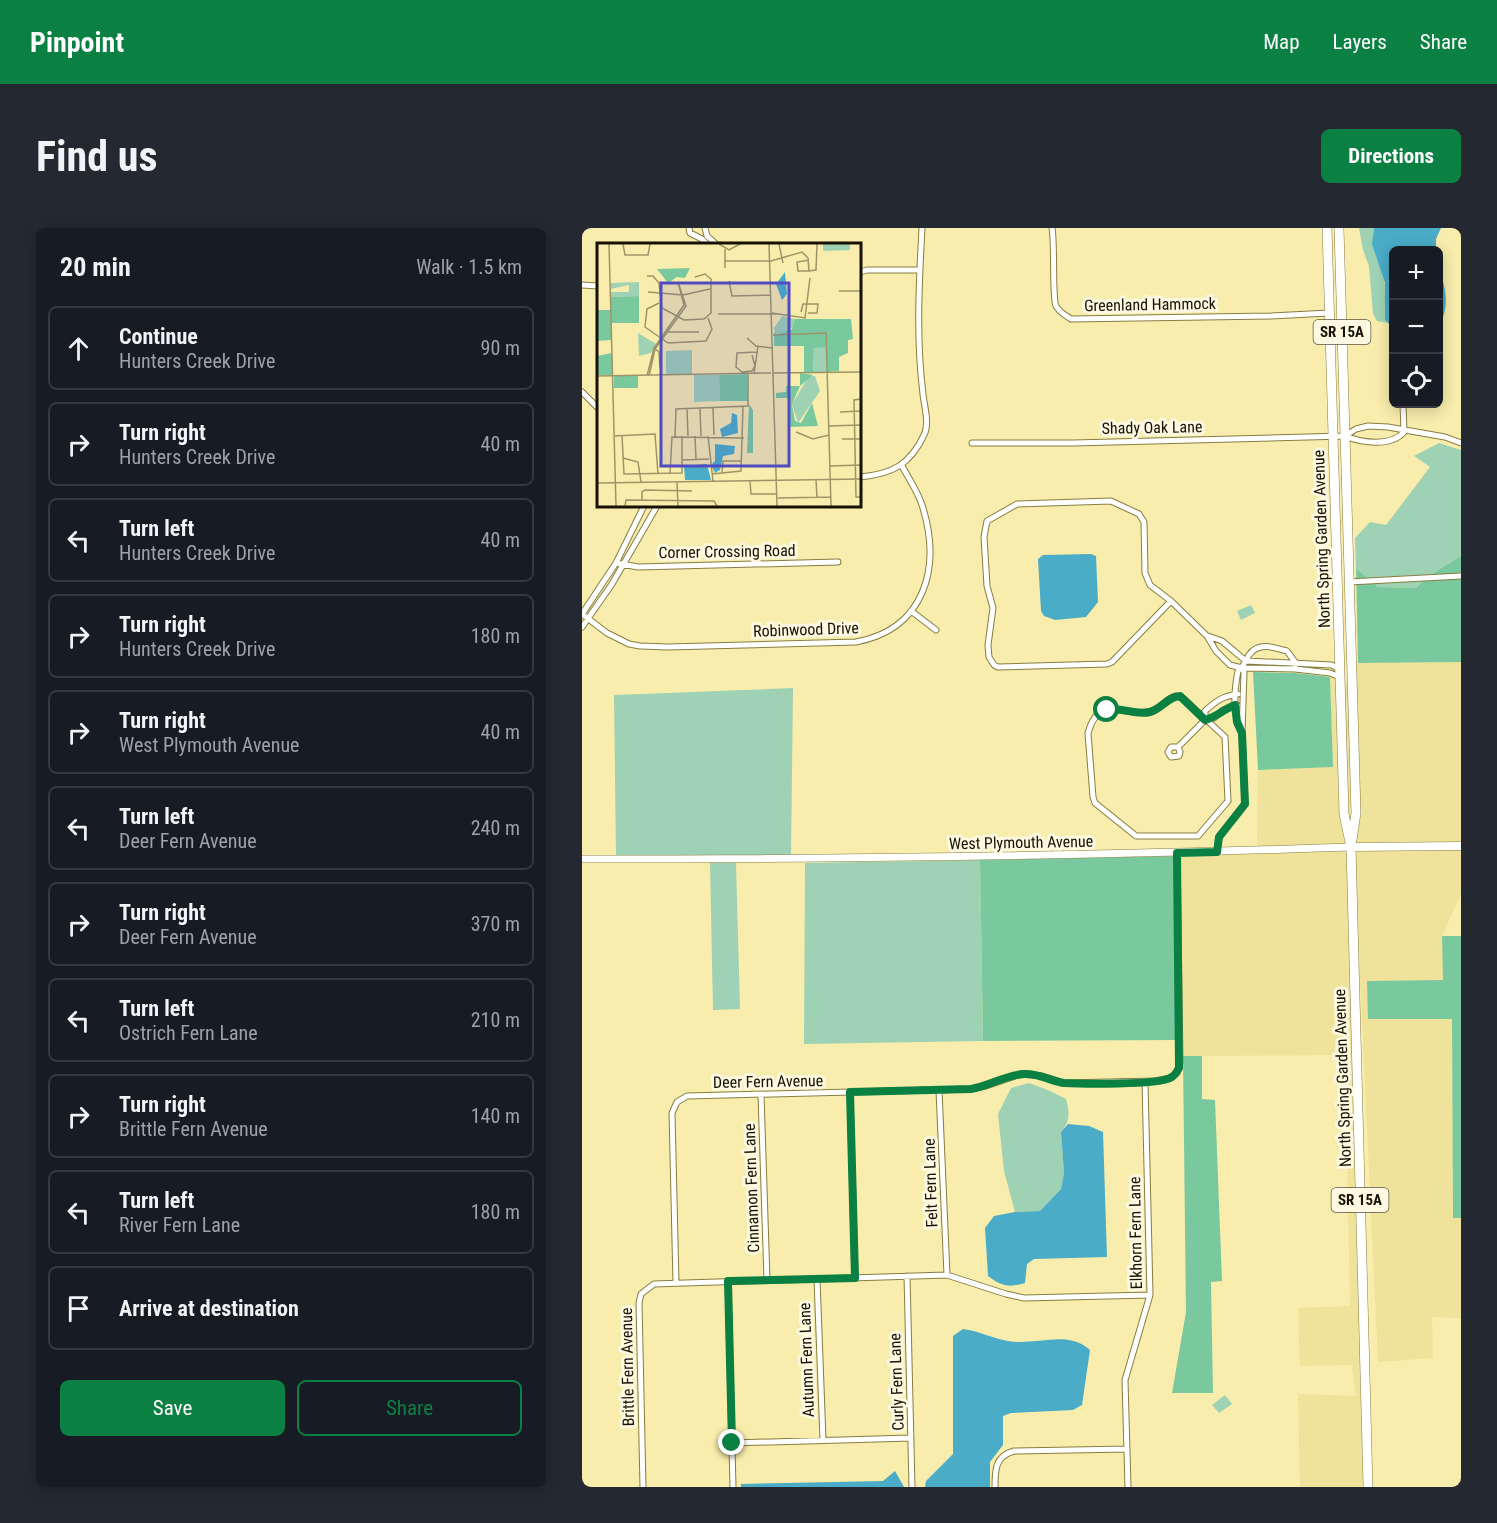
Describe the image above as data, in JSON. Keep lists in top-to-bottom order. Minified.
{"streets":{"highway":["SR 15A","North Spring Garden Avenue"],"main road":["West Plymouth Avenue"],"street":["Greenland Hammock","Shady Oak Lane","Corner Crossing Road","Robinwood Drive","Deer Fern Avenue","Felt Fern Lane","Cinnamon Fern Lane","Elkhorn Fern Lane","Autumn Fern Lane","Brittle Fern Avenue","Curly Fern Lane"]},"crossings":[["Greenland Hammock","North Spring Garden Avenue"],["Shady Oak Lane","North Spring Garden Avenue"],["North Spring Garden Avenue","West Plymouth Avenue"],["West Plymouth Avenue","Deer Fern Avenue"],["Deer Fern Avenue","Felt Fern Lane"],["Deer Fern Avenue","Cinnamon Fern Lane"],["Deer Fern Avenue","Elkhorn Fern Lane"],["Deer Fern Avenue","Brittle Fern Avenue"],["Felt Fern Lane","Brittle Fern Avenue"],["Cinnamon Fern Lane","Brittle Fern Avenue"],["Elkhorn Fern Lane","Brittle Fern Avenue"],["Autumn Fern Lane","Brittle Fern Avenue"],["Brittle Fern Avenue","Curly Fern Lane"]],"page":{"header":"Pinpoint","nav":["Map","Layers","Share"],"buttons":["Directions",["Save","Share"]],"title":"Find us","heading":["20 min","Walk · 1.5 km"],"map_buttons":["+","−"],"list":[["Continue","Hunters Creek Drive","90 m"],["Turn right","Hunters Creek Drive","40 m"],["Turn left","Hunters Creek Drive","40 m"],["Turn right","Hunters Creek Drive","180 m"],["Turn right","West Plymouth Avenue","40 m"],["Turn left","Deer Fern Avenue","240 m"],["Turn right","Deer Fern Avenue","370 m"],["Turn left","Ostrich Fern Lane","210 m"],["Turn right","Brittle Fern Avenue","140 m"],["Turn left","River Fern Lane","180 m"],"Arrive at destination"]}}
